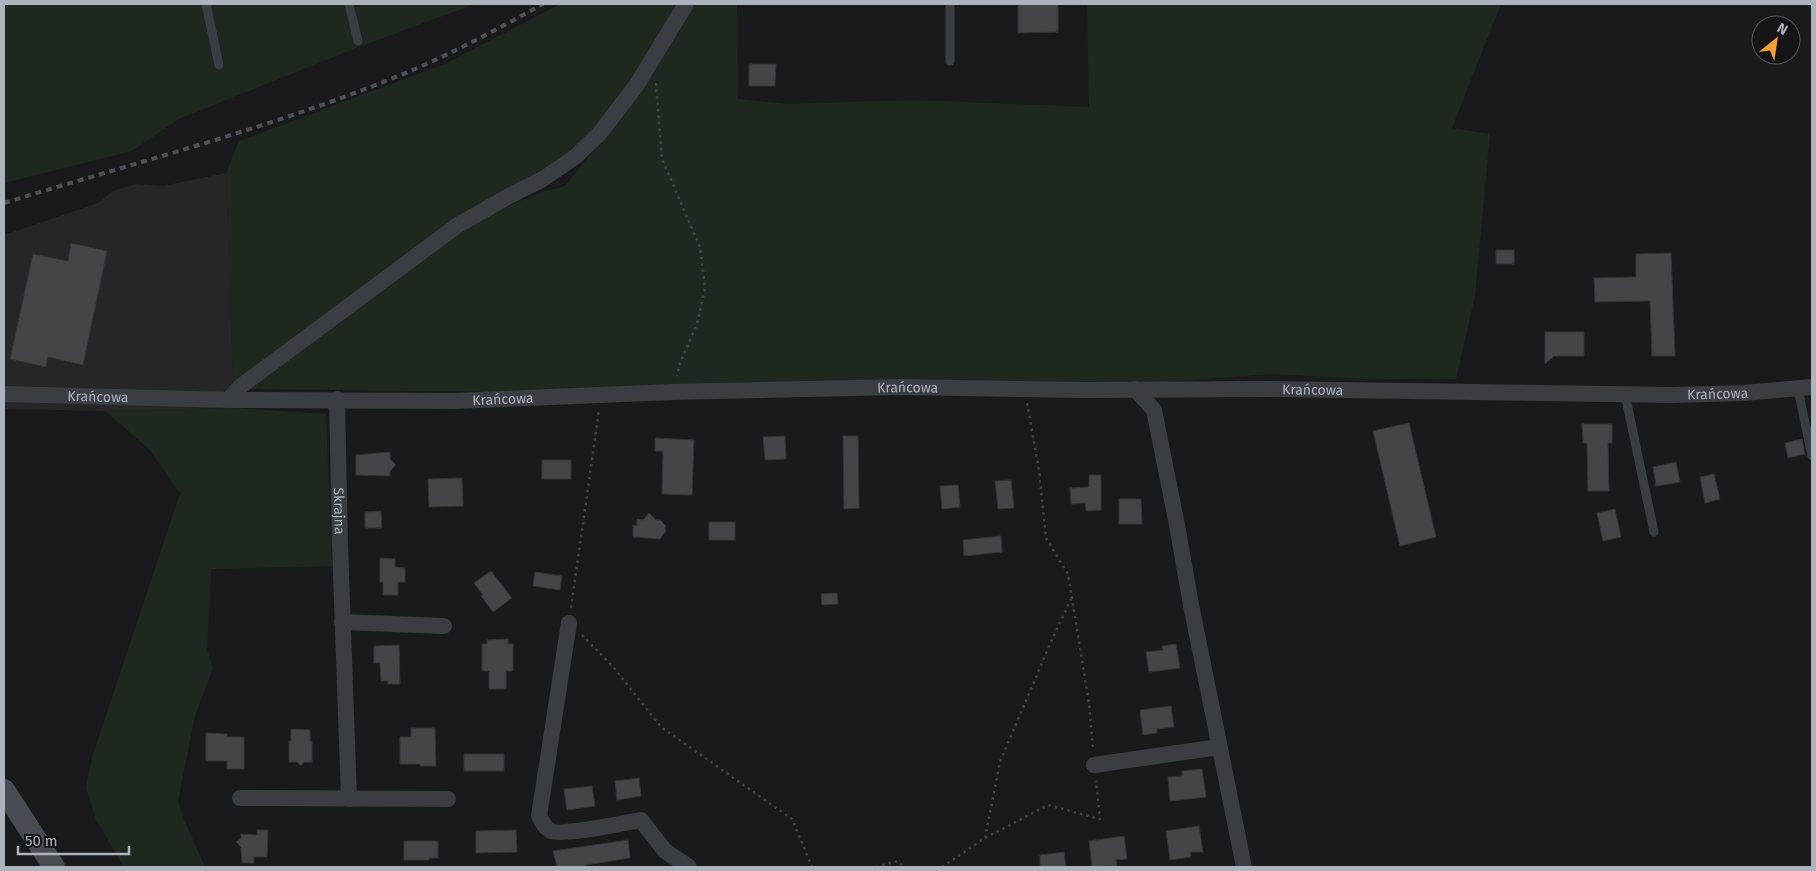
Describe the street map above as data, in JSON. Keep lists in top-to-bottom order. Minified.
{"streets":{"street":["Krańcowa","Skrajna"]},"crossings":[["Krańcowa","Skrajna"]],"scale_bar":"50 m","north":"top right"}
